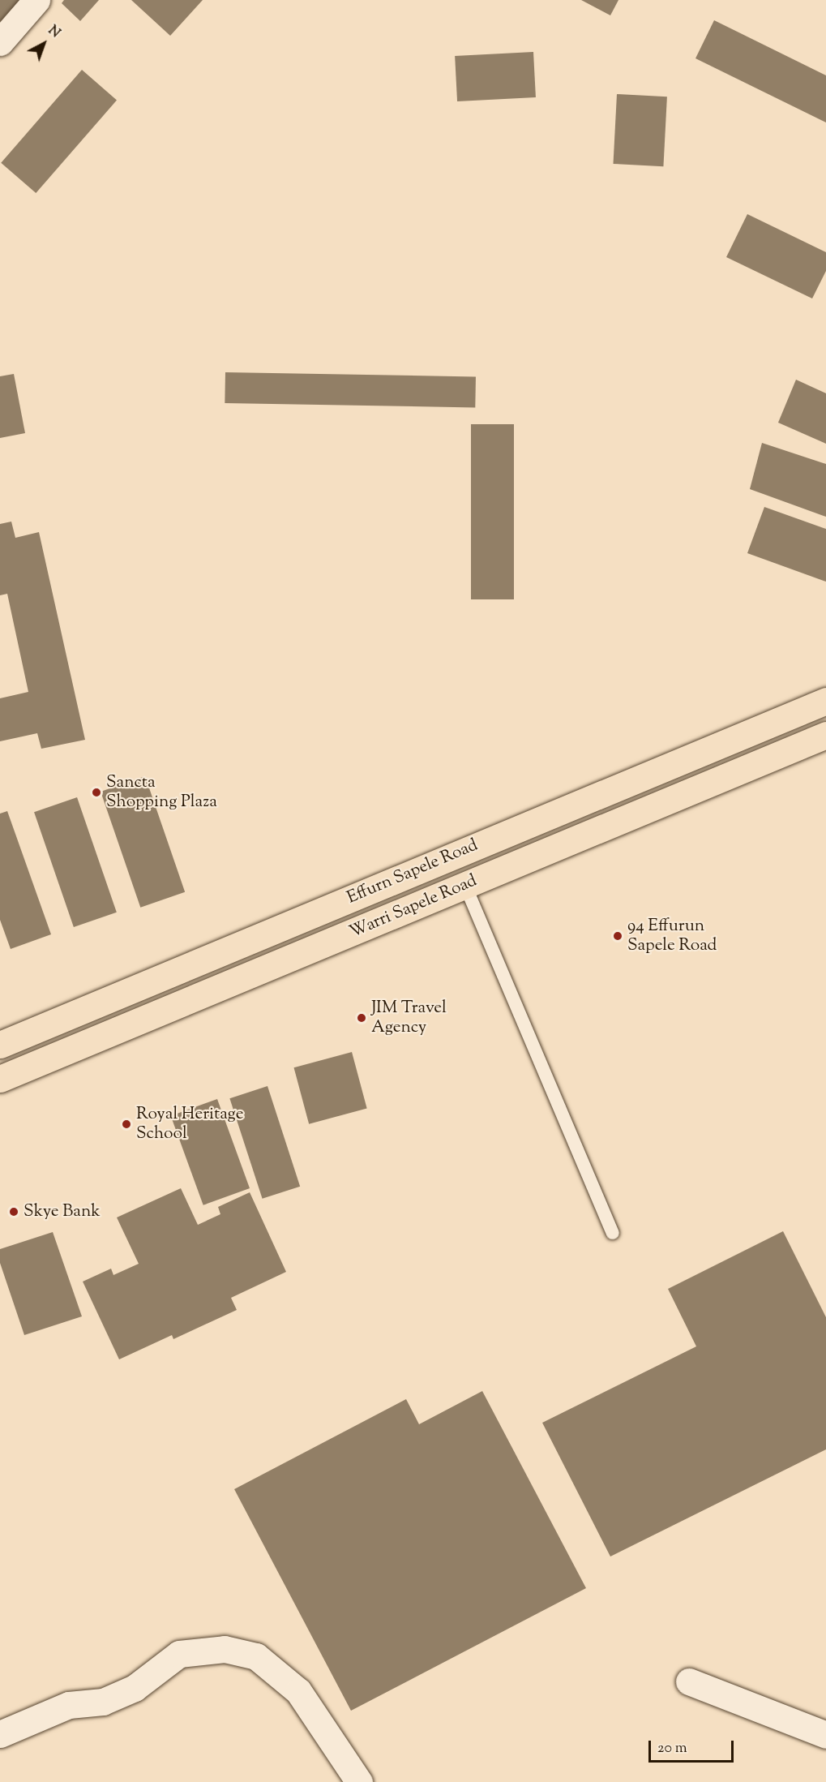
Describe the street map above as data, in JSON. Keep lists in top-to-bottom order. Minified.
{"streets":{"highway":["Effurn Sapele Road","Warri Sapele Road"]},"places":["Sancta Shopping Plaza","94 Effurun Sapele Road","JIM Travel Agency","Royal Heritage School","Skye Bank"],"scale_bar":"20 m","north":"top right"}
